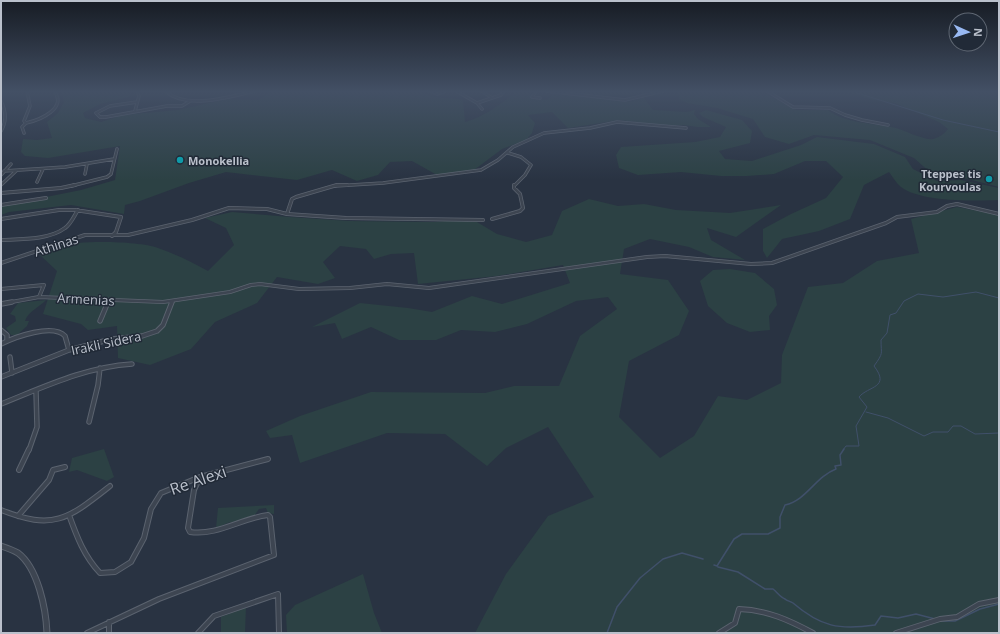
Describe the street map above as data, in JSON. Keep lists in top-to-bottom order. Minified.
{"streets":{"street":["Athinas","Armenias","Irakli Sidera","Re Alexi"]},"crossings":[["Armenias","Irakli Sidera"]],"places":["Monokellia","Tteppes tis Kourvoulas"],"north":"right"}
